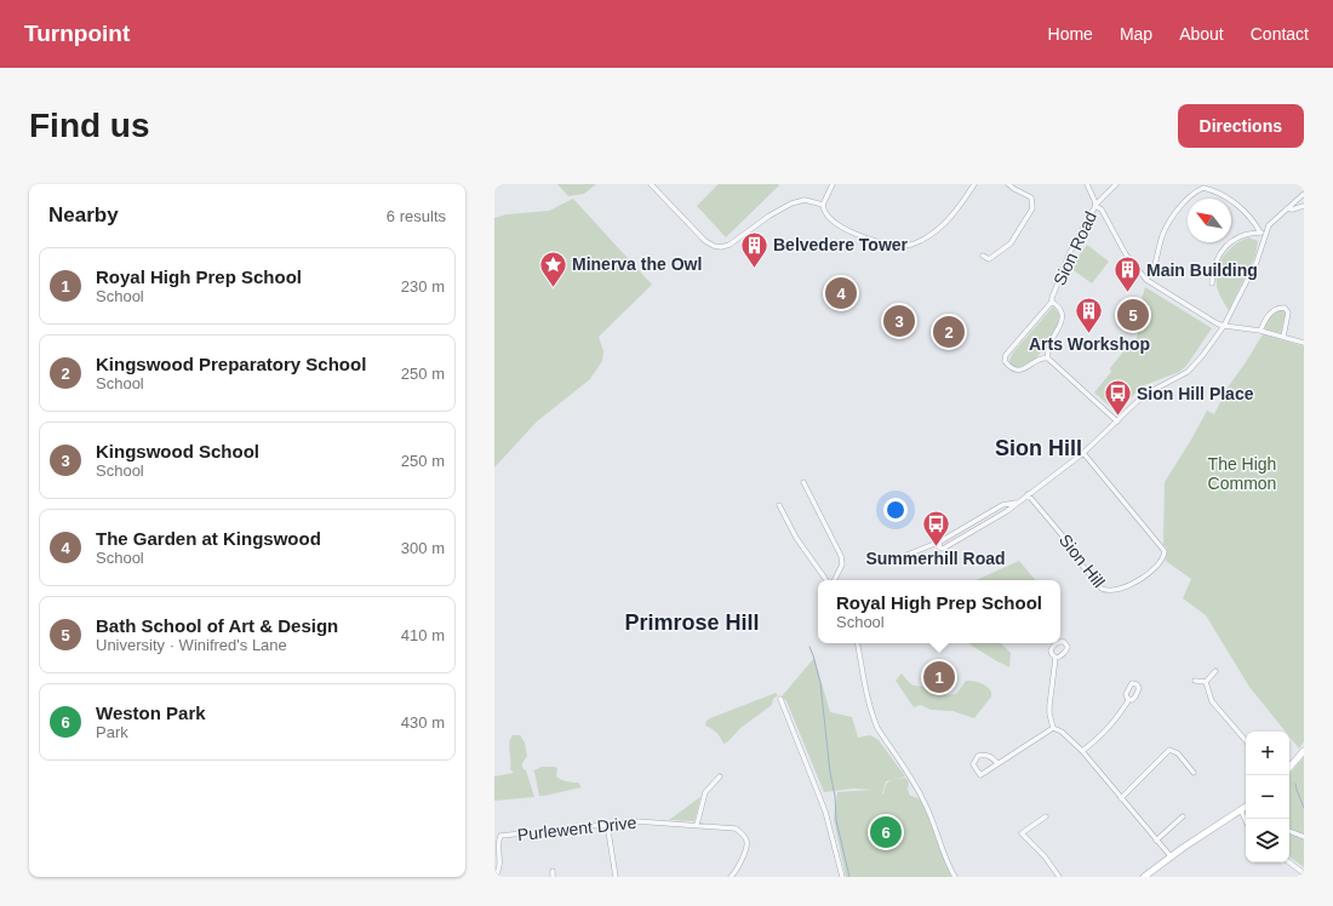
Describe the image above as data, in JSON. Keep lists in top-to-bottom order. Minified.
{"streets":{"street":["Sion Road","Sion Hill","Purlewent Drive"]},"districts":["Sion Hill","Primrose Hill"],"parks":["The High Common"],"places":{"building":["Belvedere Tower","Main Building","Arts Workshop"],"place":["Minerva the Owl"],"bus stop":["Sion Hill Place","Summerhill Road"]},"north":"top left","page":{"header":"Turnpoint","nav":["Home","Map","About","Contact"],"buttons":"Directions","title":"Find us","heading":["Nearby","6 results"],"list":[{"mark":"1","name":"Royal High Prep School","note":"School","value":"230 m"},{"mark":"2","name":"Kingswood Preparatory School","note":"School","value":"250 m"},{"mark":"3","name":"Kingswood School","note":"School","value":"250 m"},{"mark":"4","name":"The Garden at Kingswood","note":"School","value":"300 m"},{"mark":"5","name":"Bath School of Art & Design","note":"University · Winifred's Lane","value":"410 m"},{"mark":"6","name":"Weston Park","note":"Park","value":"430 m"}],"pins":["4","5","3","2","1","6"],"popup":["Royal High Prep School","School"],"map_buttons":["+","−"]}}
